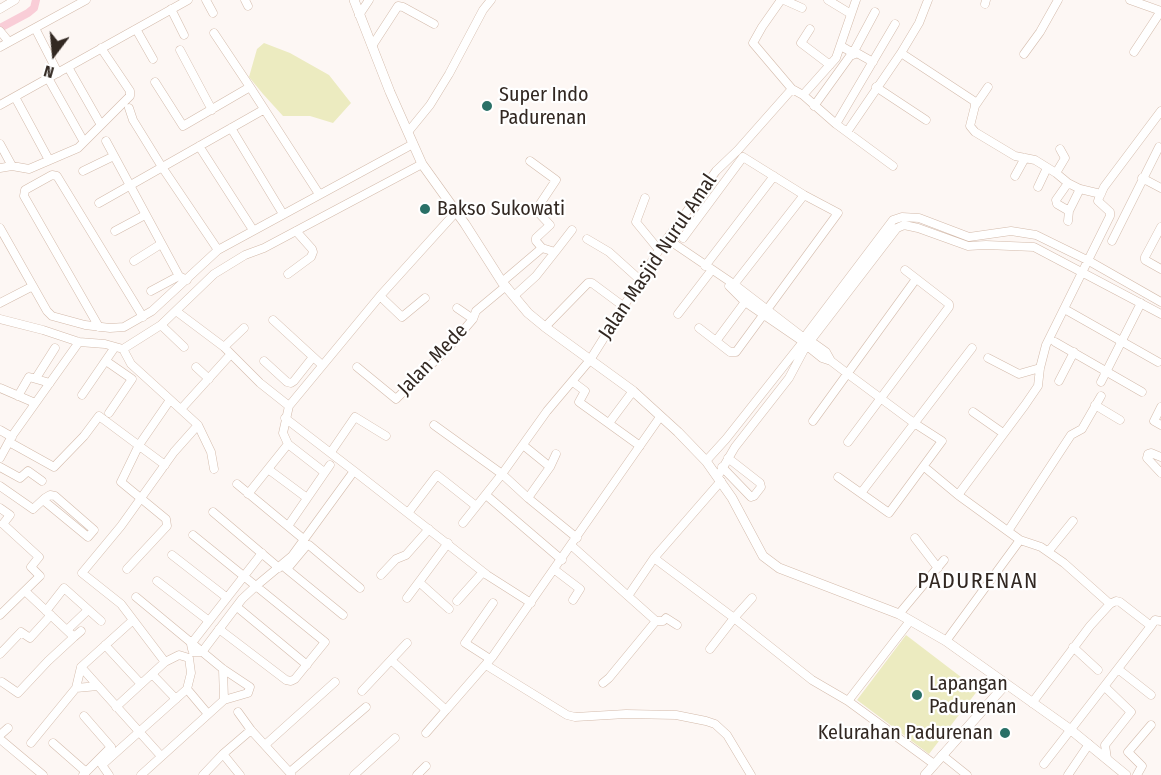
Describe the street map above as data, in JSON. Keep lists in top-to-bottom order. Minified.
{"streets":{"street":["Jalan Masjid Nurul Amal","Jalan Mede"]},"districts":["PADURENAN"],"places":["Super Indo Padurenan","Bakso Sukowati","Lapangan Padurenan","Kelurahan Padurenan"],"north":"bottom"}
